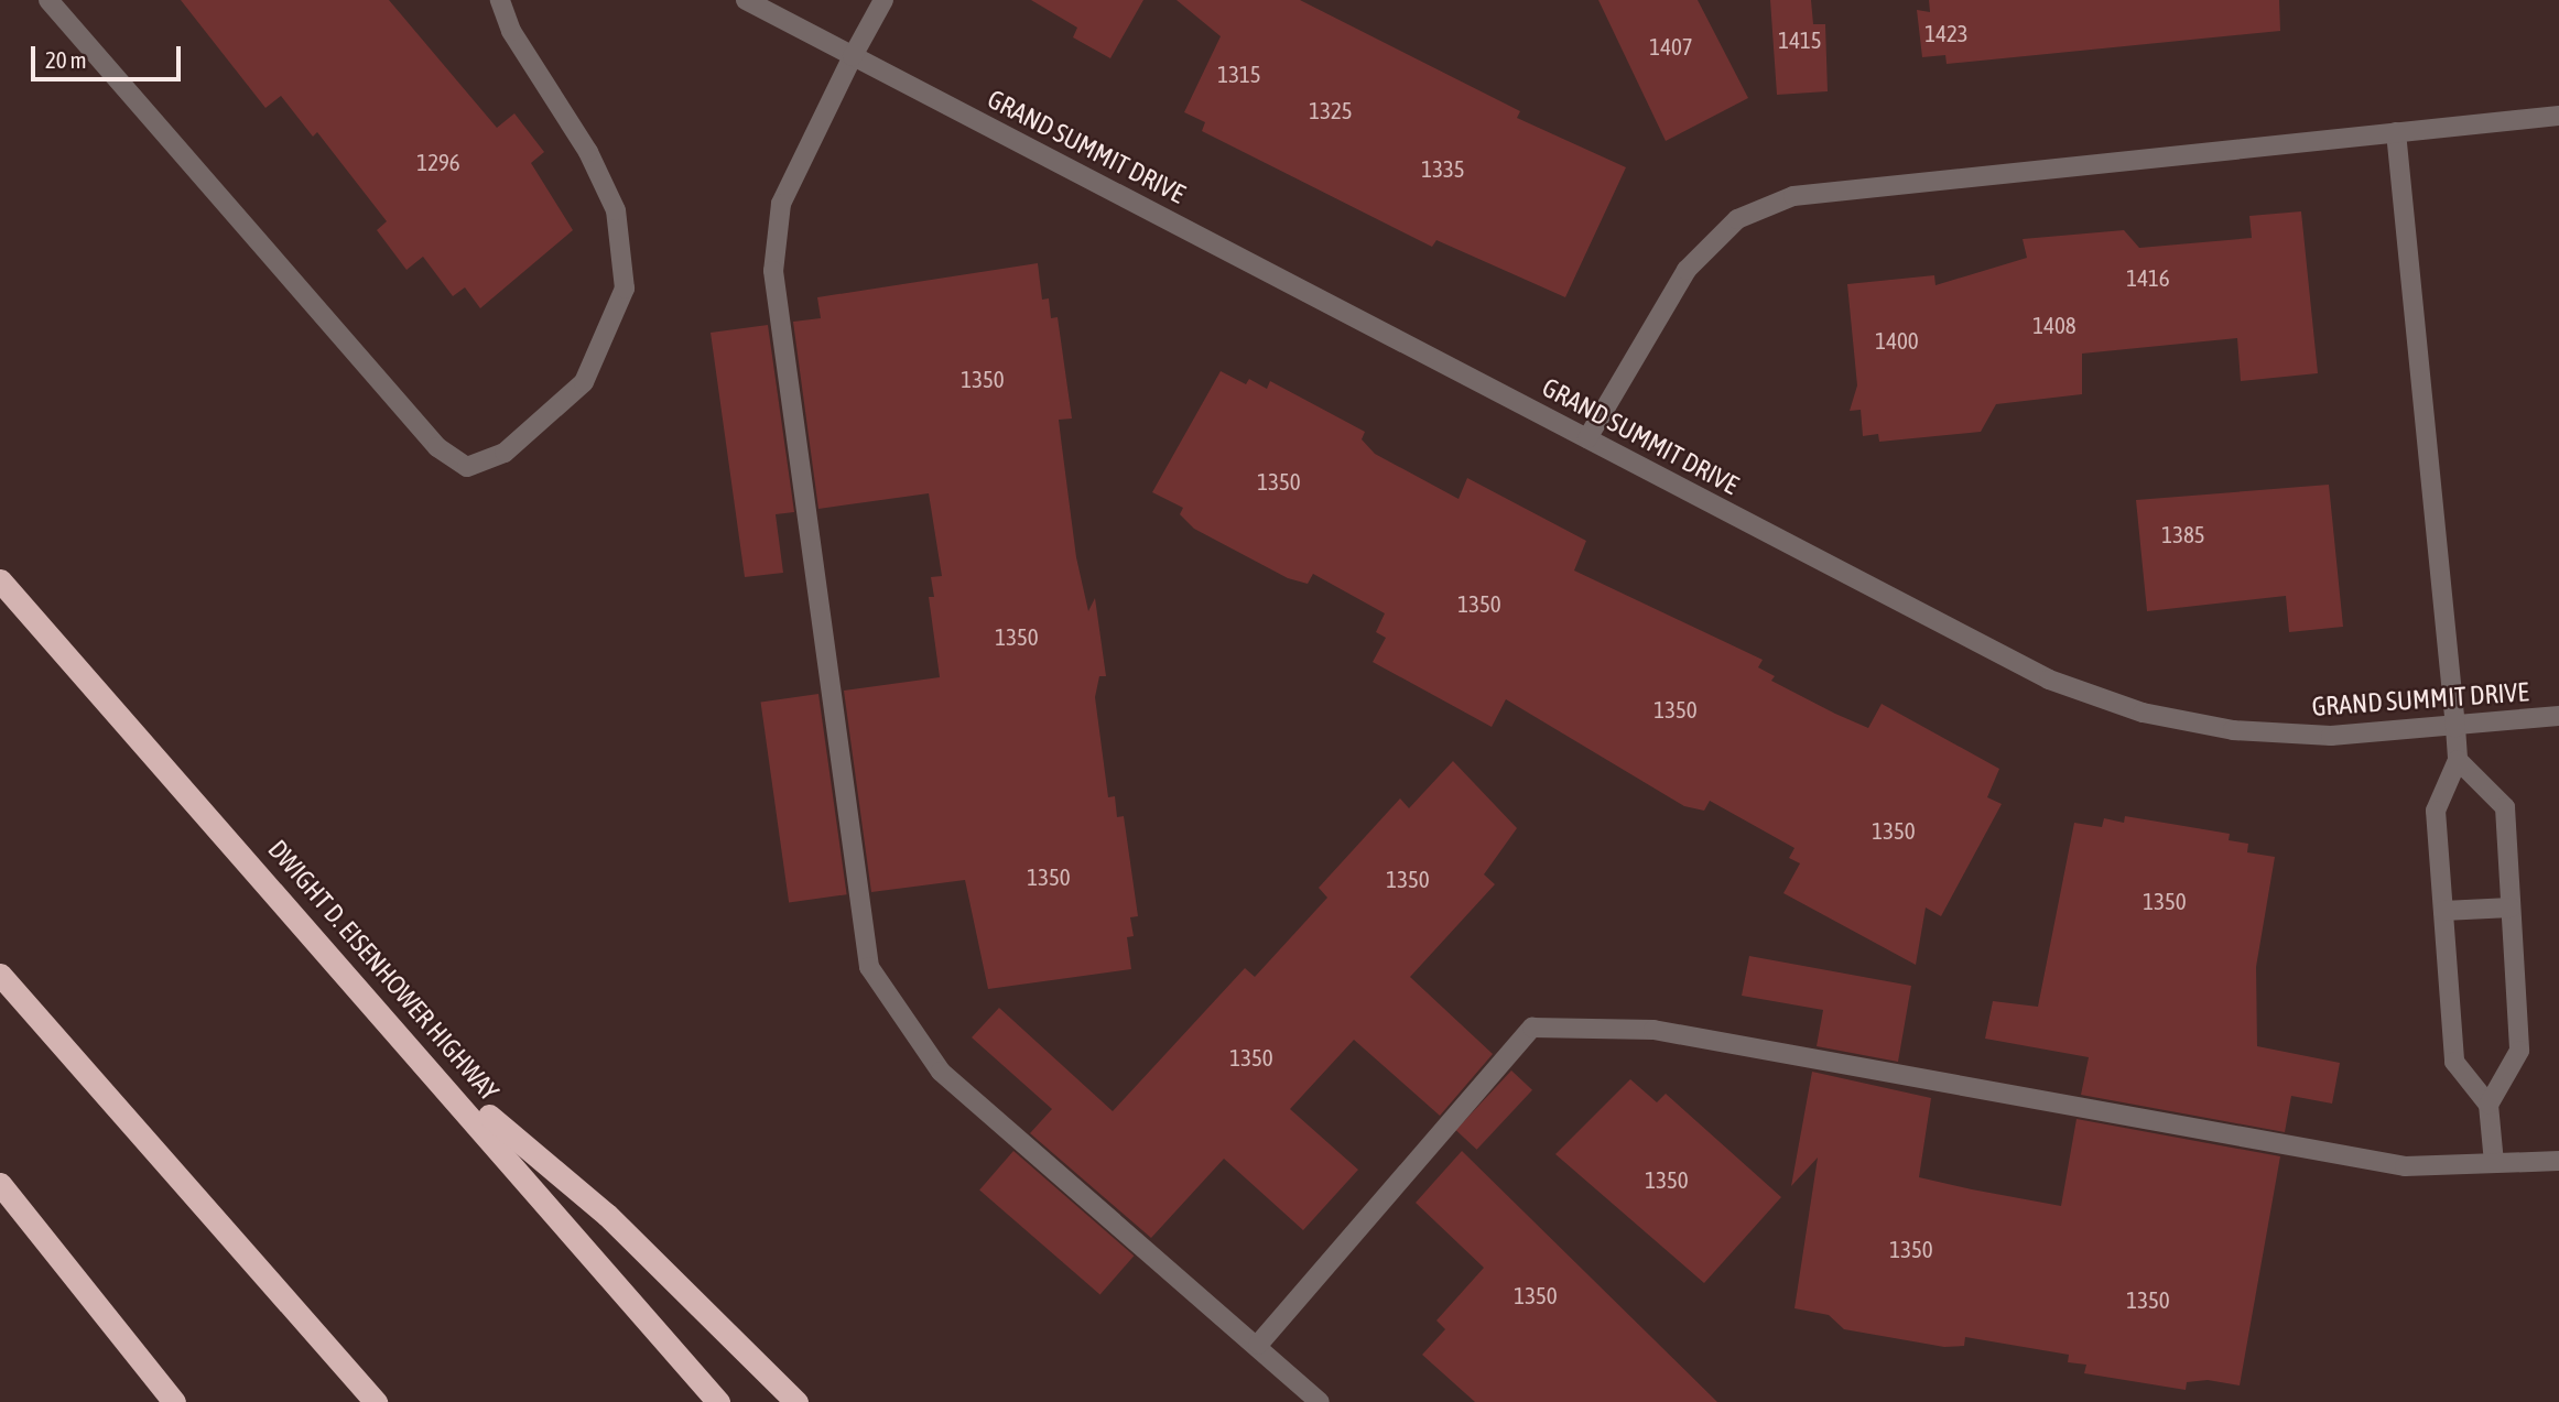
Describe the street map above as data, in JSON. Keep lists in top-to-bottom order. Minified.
{"streets":{"highway":["DWIGHT D. EISENHOWER HIGHWAY"],"street":["GRAND SUMMIT DRIVE"]},"house_numbers":["1423","1415","1407","1315","1325","1296","1335","1416","1408","1400","1350","1350","1385","1350","1350","1350","1350","1350","1350","1350","1350","1350","1350","1350","1350"],"scale_bar":"20 m"}
